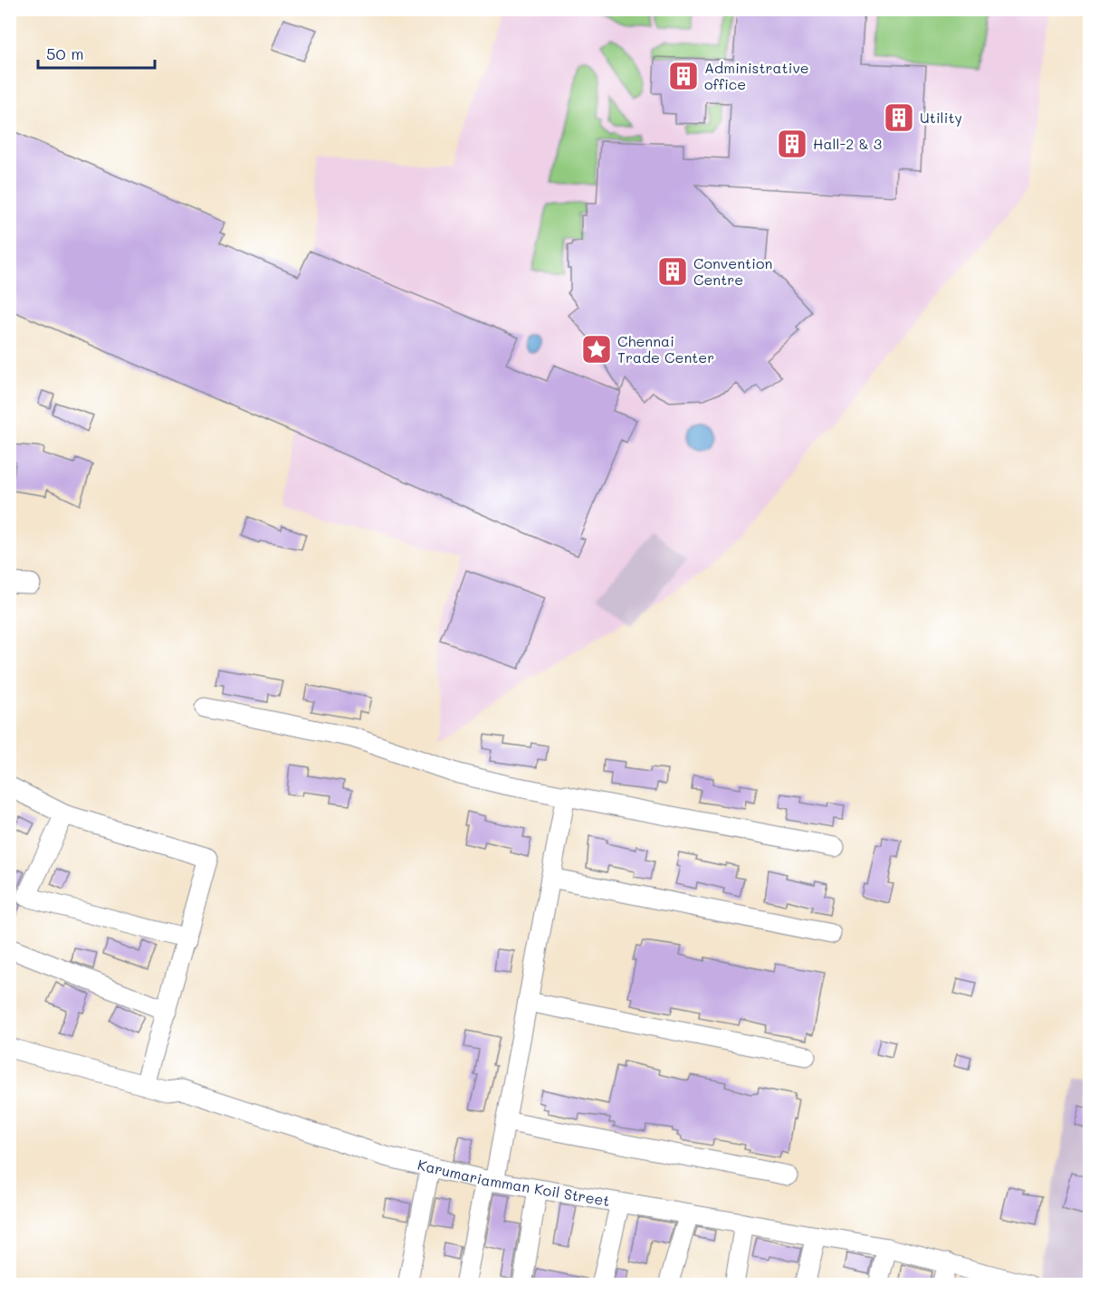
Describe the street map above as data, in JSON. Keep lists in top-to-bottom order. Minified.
{"streets":{"street":["Karumariamman Koil Street"]},"places":{"building":["Administrative office","Utility","Hall-2 & 3","Convention Centre"],"place":["Chennai Trade Center"]},"scale_bar":"50 m"}
